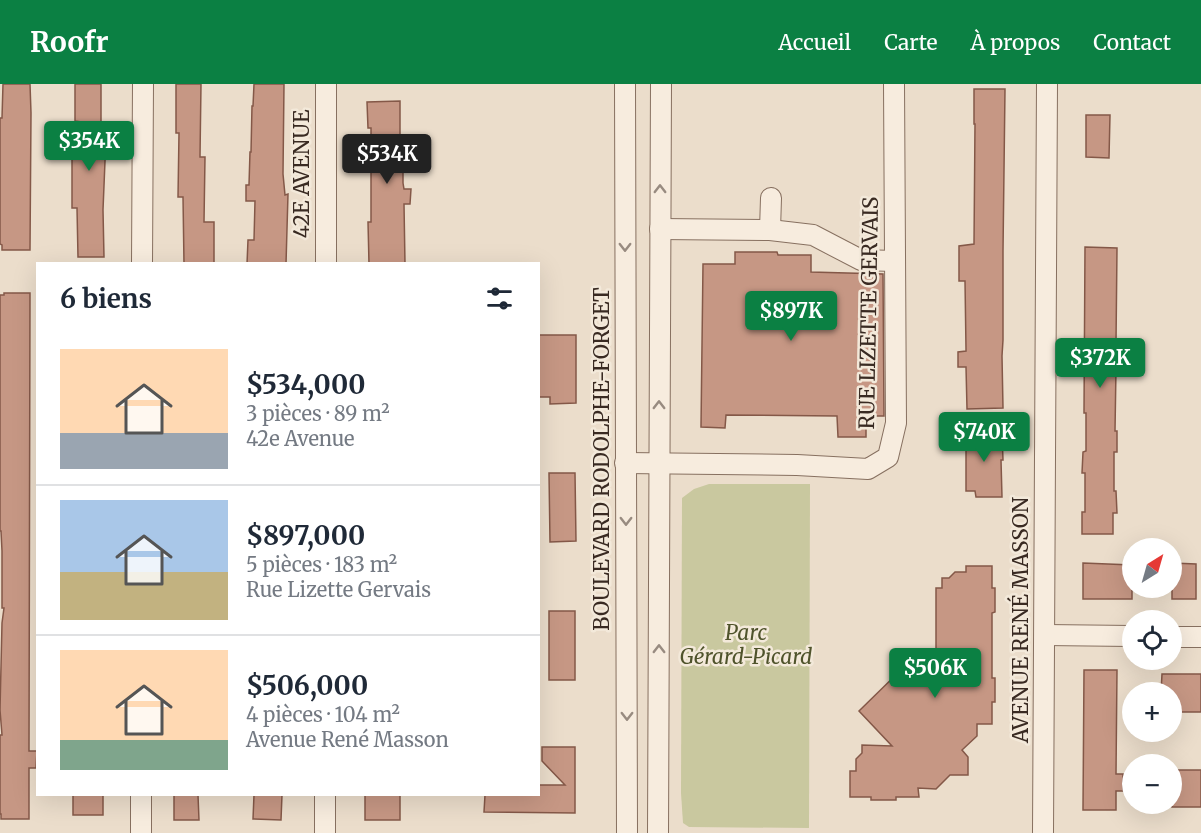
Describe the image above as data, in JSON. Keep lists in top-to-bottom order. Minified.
{"streets":{"street":["42E AVENUE","RUE LIZETTE GERVAIS","BOULEVARD RODOLPHE-FORGET","AVENUE RENÉ MASSON"]},"crossings":[["RUE LIZETTE GERVAIS","BOULEVARD RODOLPHE-FORGET"]],"parks":["Parc Gérard-Picard"],"north":"top right","page":{"header":"Roofr","nav":["Accueil","Carte","À propos","Contact"],"price":["$354K","$534K","$897K","$372K","$740K","$506K"],"heading":"6 biens","list":[{"name":"$534,000","note":"3 pièces · 89 m² · 42e Avenue"},{"name":"$897,000","note":"5 pièces · 183 m² · Rue Lizette Gervais"},{"name":"$506,000","note":"4 pièces · 104 m² · Avenue René Masson"}],"map_buttons":["+","−"]}}
